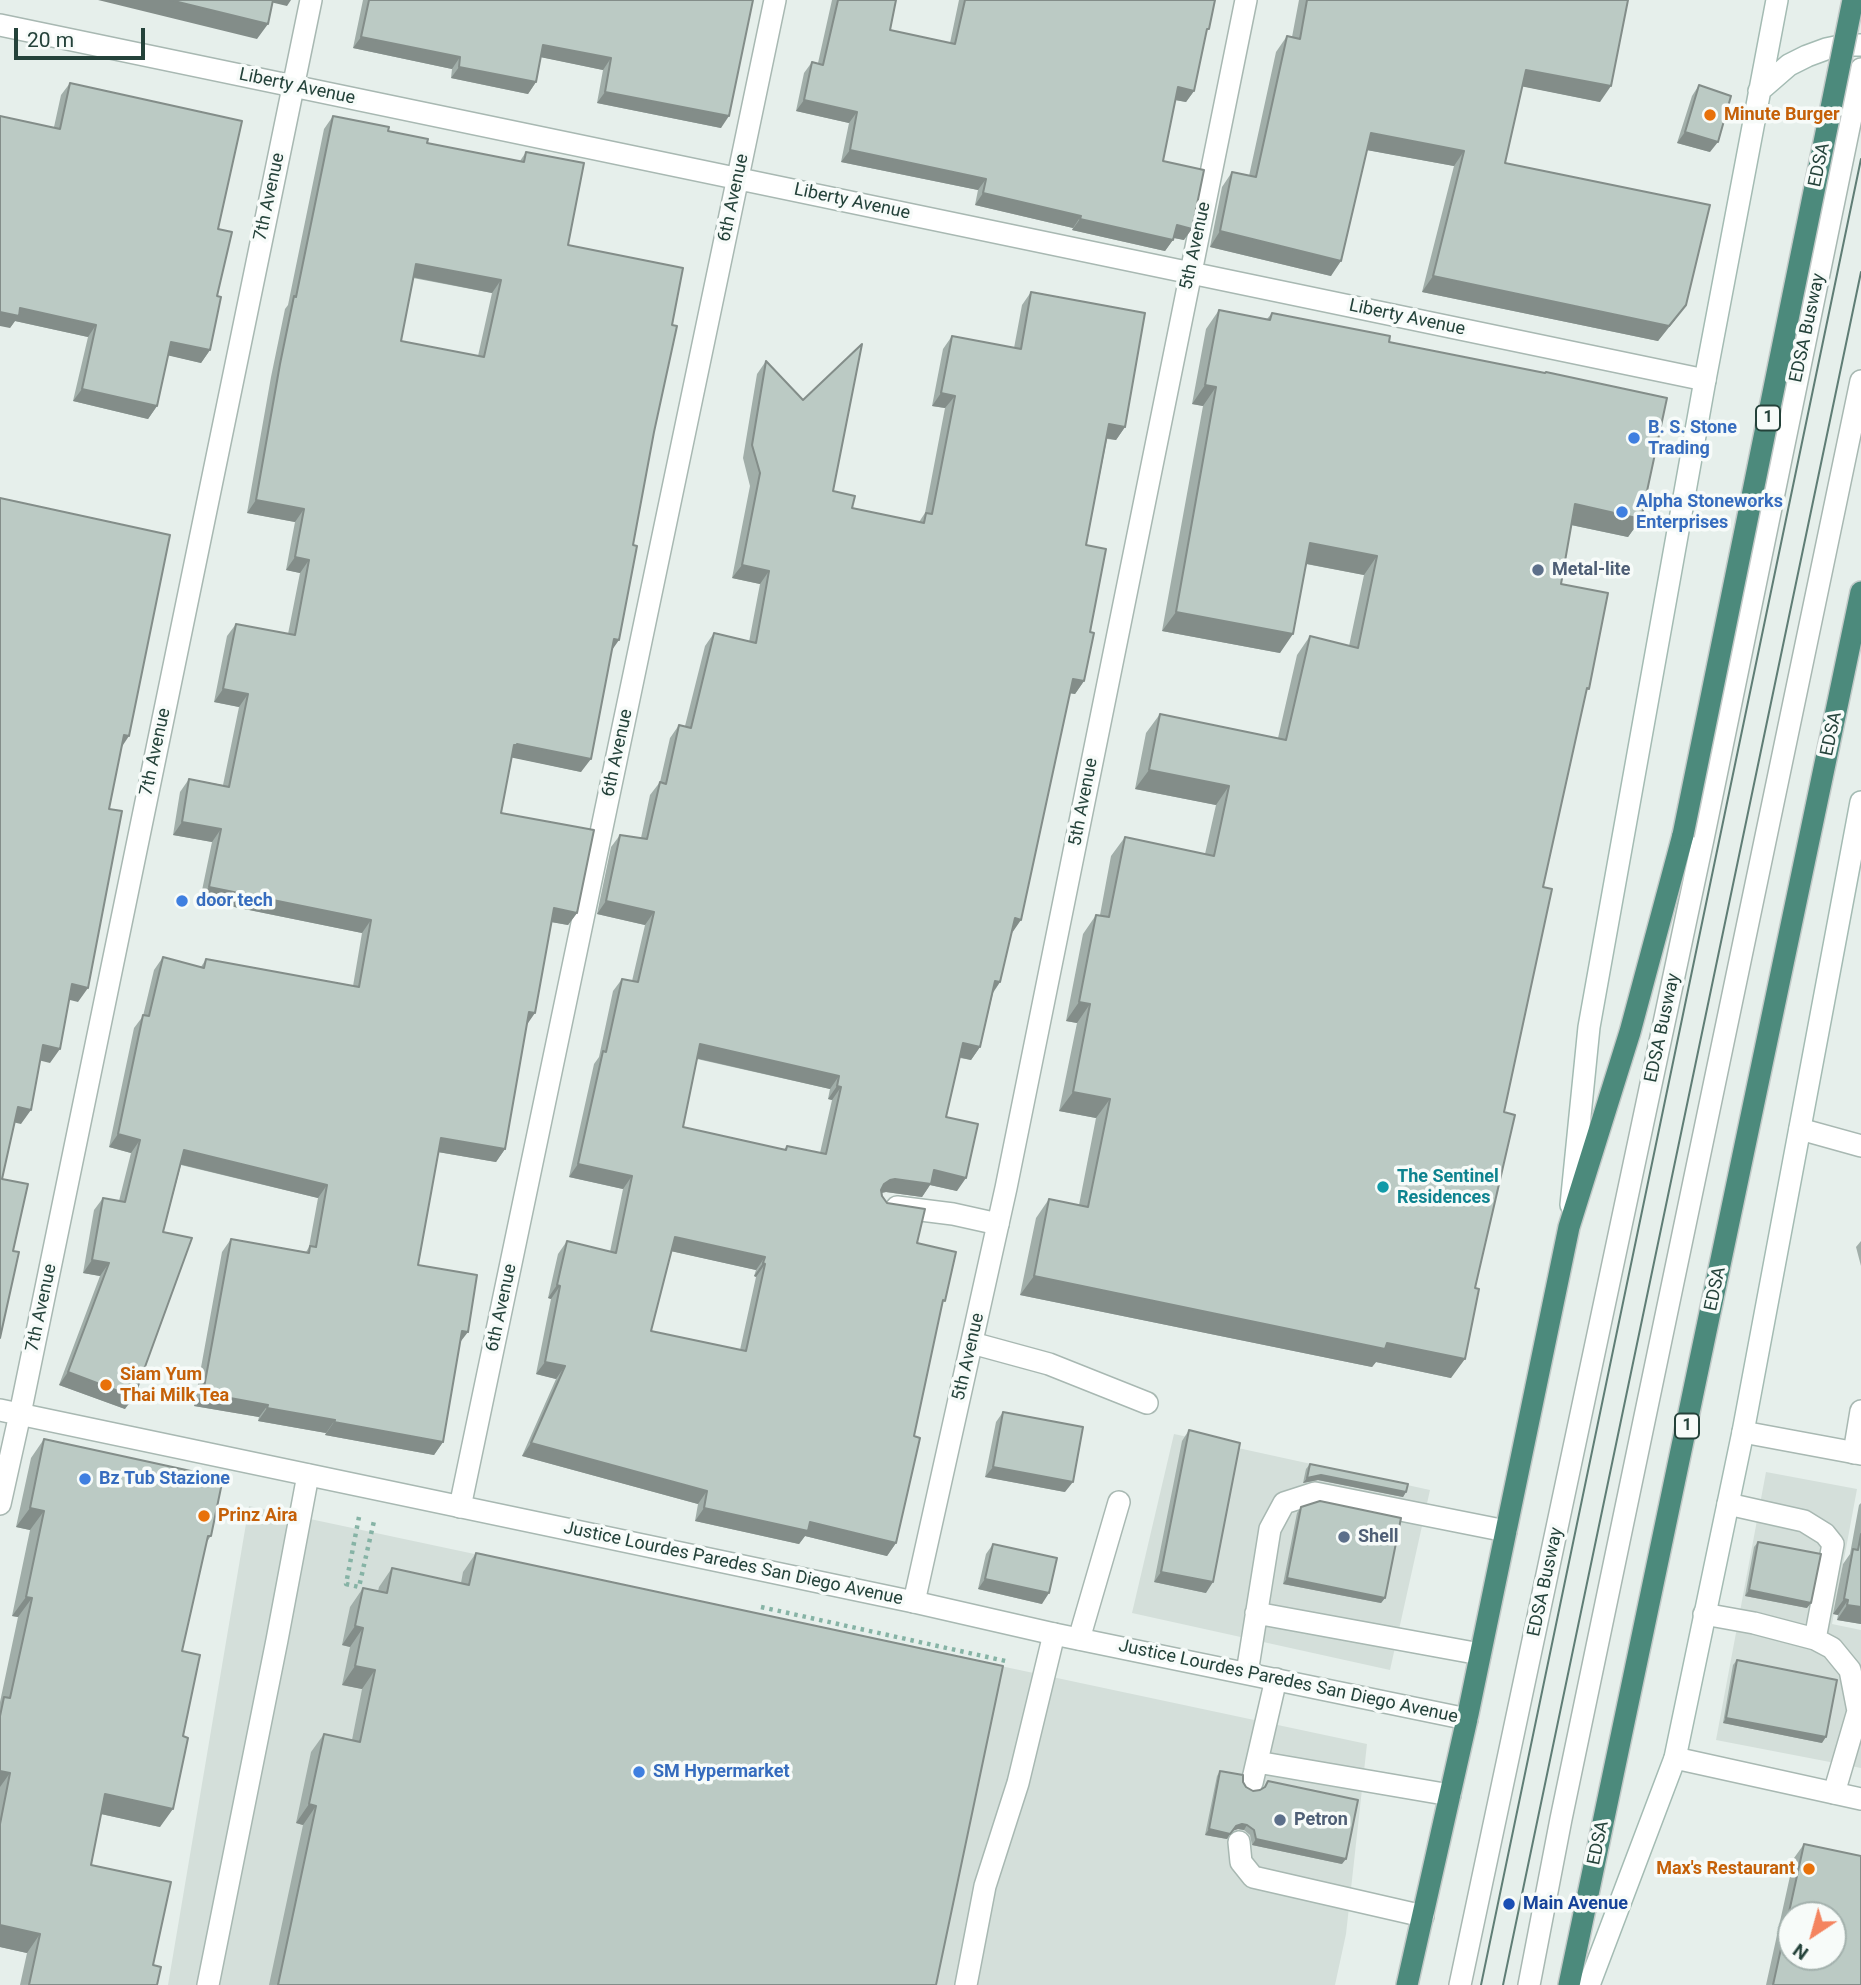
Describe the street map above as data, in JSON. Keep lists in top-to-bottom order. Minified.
{"streets":{"highway":["EDSA","1"],"street":["Liberty Avenue","7th Avenue","6th Avenue","5th Avenue","EDSA Busway","Justice Lourdes Paredes San Diego Avenue"]},"crossings":[["Liberty Avenue","EDSA"],["Liberty Avenue","7th Avenue"],["Liberty Avenue","6th Avenue"],["Liberty Avenue","5th Avenue"],["EDSA","EDSA Busway"],["EDSA","Justice Lourdes Paredes San Diego Avenue"],["7th Avenue","Justice Lourdes Paredes San Diego Avenue"],["6th Avenue","Justice Lourdes Paredes San Diego Avenue"],["5th Avenue","Justice Lourdes Paredes San Diego Avenue"]],"places":["Minute Burger","B. S. Stone Trading","Alpha Stoneworks Enterprises","Metal-lite","door tech","The Sentinel Residences","Siam Yum Thai Milk Tea","Bz Tub Stazione","Prinz Aira","Shell","SM Hypermarket","Petron","Max's Restaurant","Main Avenue"],"scale_bar":"20 m","north":"bottom left"}
